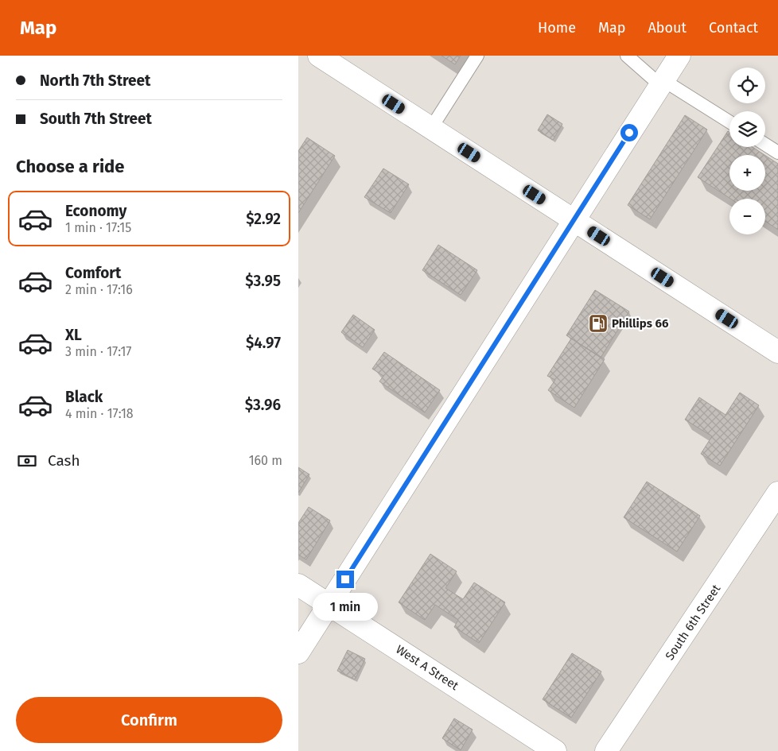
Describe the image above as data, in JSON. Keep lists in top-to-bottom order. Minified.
{"streets":{"street":["South 6th Street","West A Street"]},"places":{"fuel station":["Phillips 66"]},"page":{"header":"Map","nav":["Home","Map","About","Contact"],"banner":["North 7th Street","South 7th Street"],"map_buttons":["+","−"],"heading":"Choose a ride","list":[{"name":"Economy","note":"1 min · 17:15","value":"$2.92"},{"name":"Comfort","note":"2 min · 17:16","value":"$3.95"},{"name":"XL","note":"3 min · 17:17","value":"$4.97"},{"name":"Black","note":"4 min · 17:18","value":"$3.96"}],"pay":["Cash","160 m"],"bubble":"1 min","buttons":"Confirm"}}
